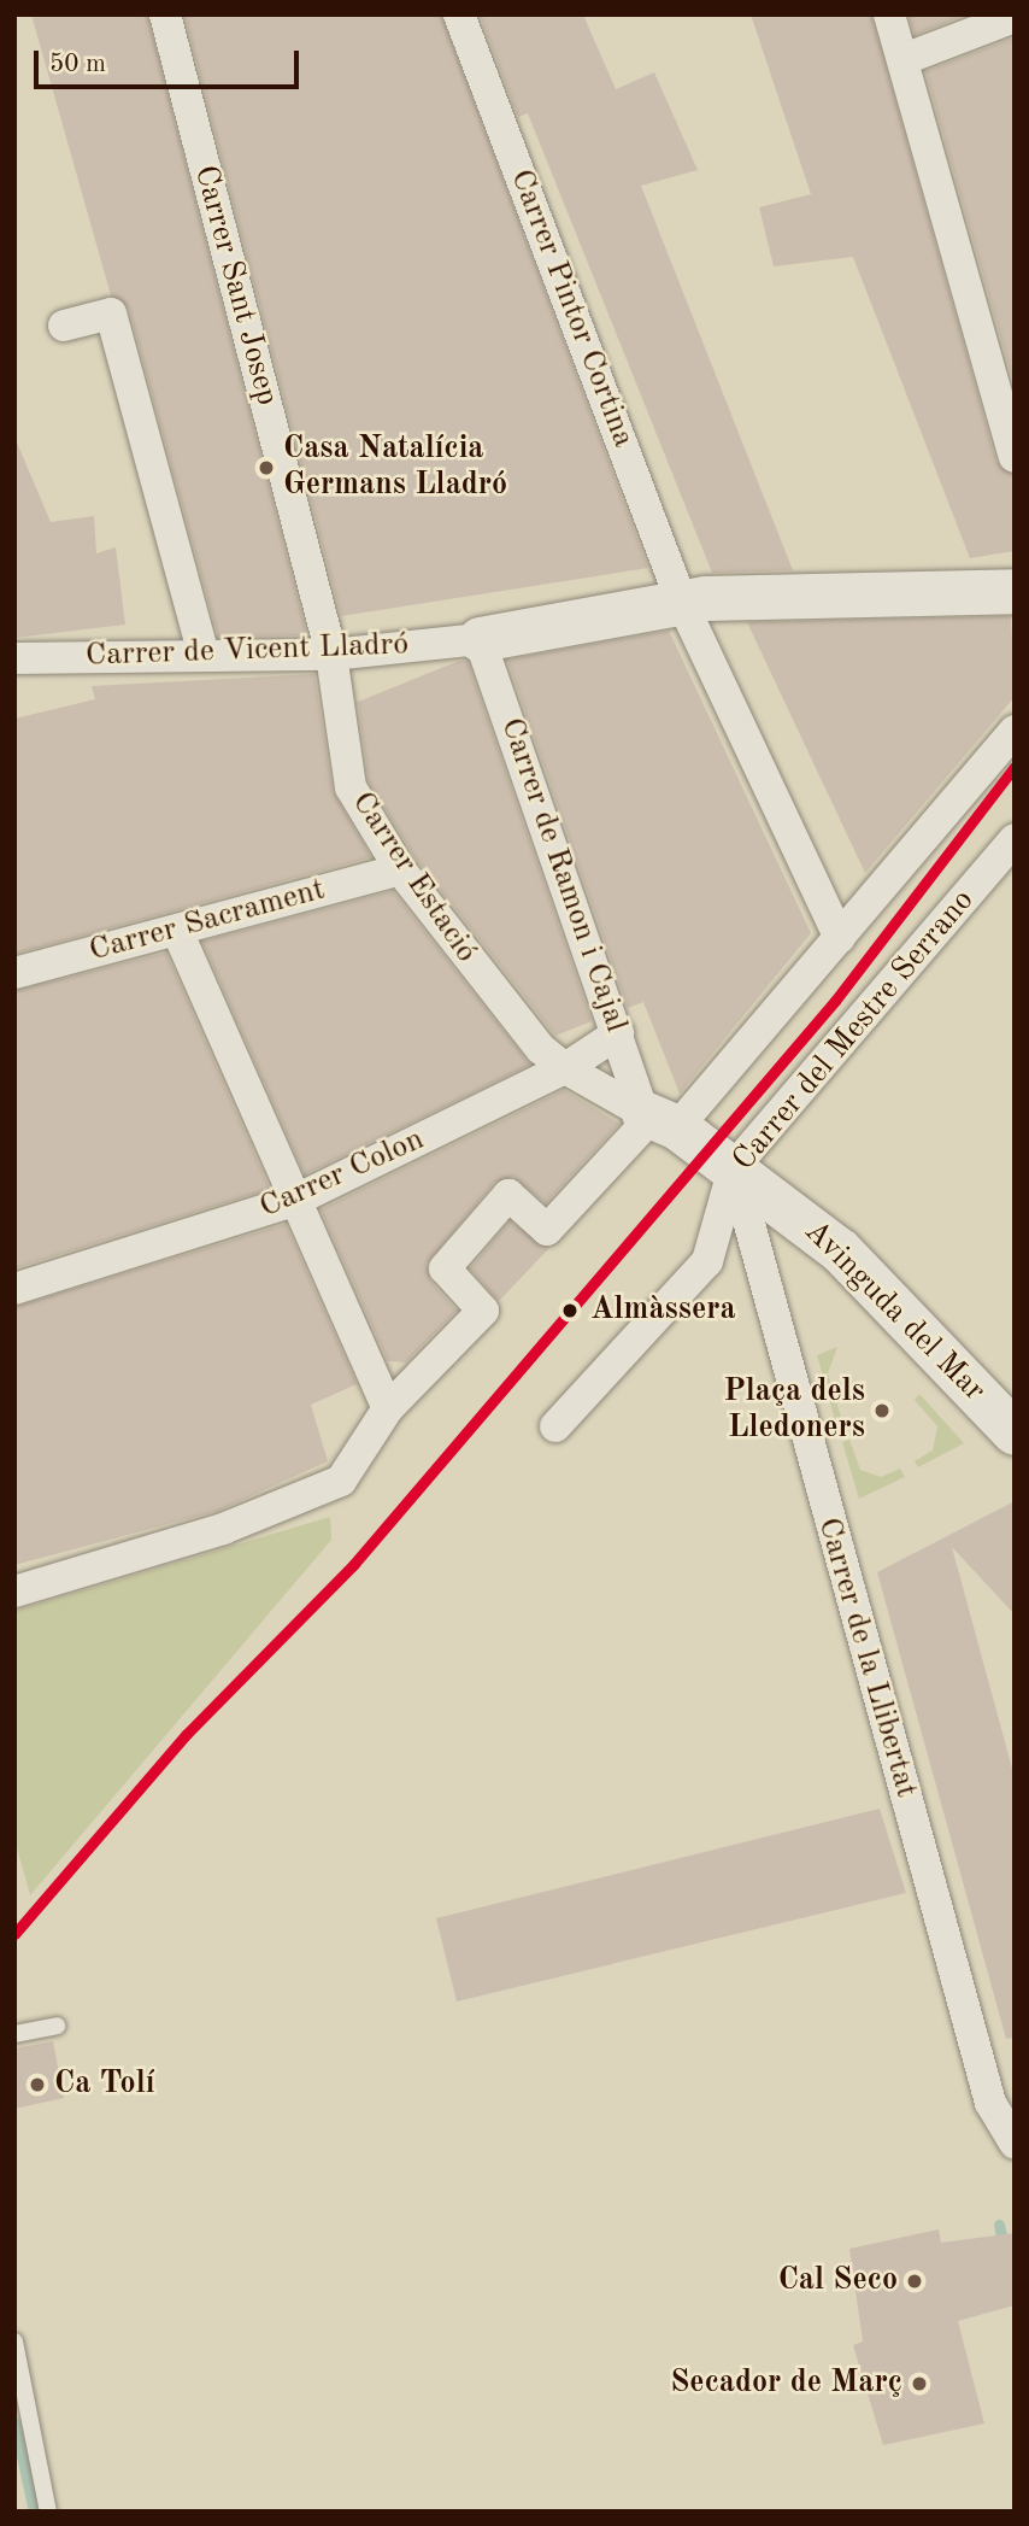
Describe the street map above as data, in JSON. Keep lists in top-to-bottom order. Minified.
{"streets":{"street":["Carrer Sant Josep","Carrer Pintor Cortina","Carrer de Vicent Lladró","Carrer de Ramon i Cajal","Carrer Estació","Carrer Sacrament","Carrer del Mestre Serrano","Carrer Colon","Avinguda del Mar","Carrer de la Llibertat"]},"crossings":[["Carrer Sant Josep","Carrer de Vicent Lladró"],["Carrer Sant Josep","Carrer Estació"],["Carrer de Vicent Lladró","Carrer de Ramon i Cajal"],["Carrer de Vicent Lladró","Carrer Estació"],["Carrer de Ramon i Cajal","Carrer Colon"],["Carrer de Ramon i Cajal","Avinguda del Mar"],["Carrer Estació","Carrer Sacrament"],["Carrer Estació","Carrer Colon"],["Carrer del Mestre Serrano","Avinguda del Mar"],["Carrer del Mestre Serrano","Carrer de la Llibertat"],["Avinguda del Mar","Carrer de la Llibertat"]],"places":["Casa Natalícia Germans Lladró","Almàssera","Plaça dels Lledoners","Ca Tolí","Cal Seco","Secador de Març"],"scale_bar":"50 m"}
